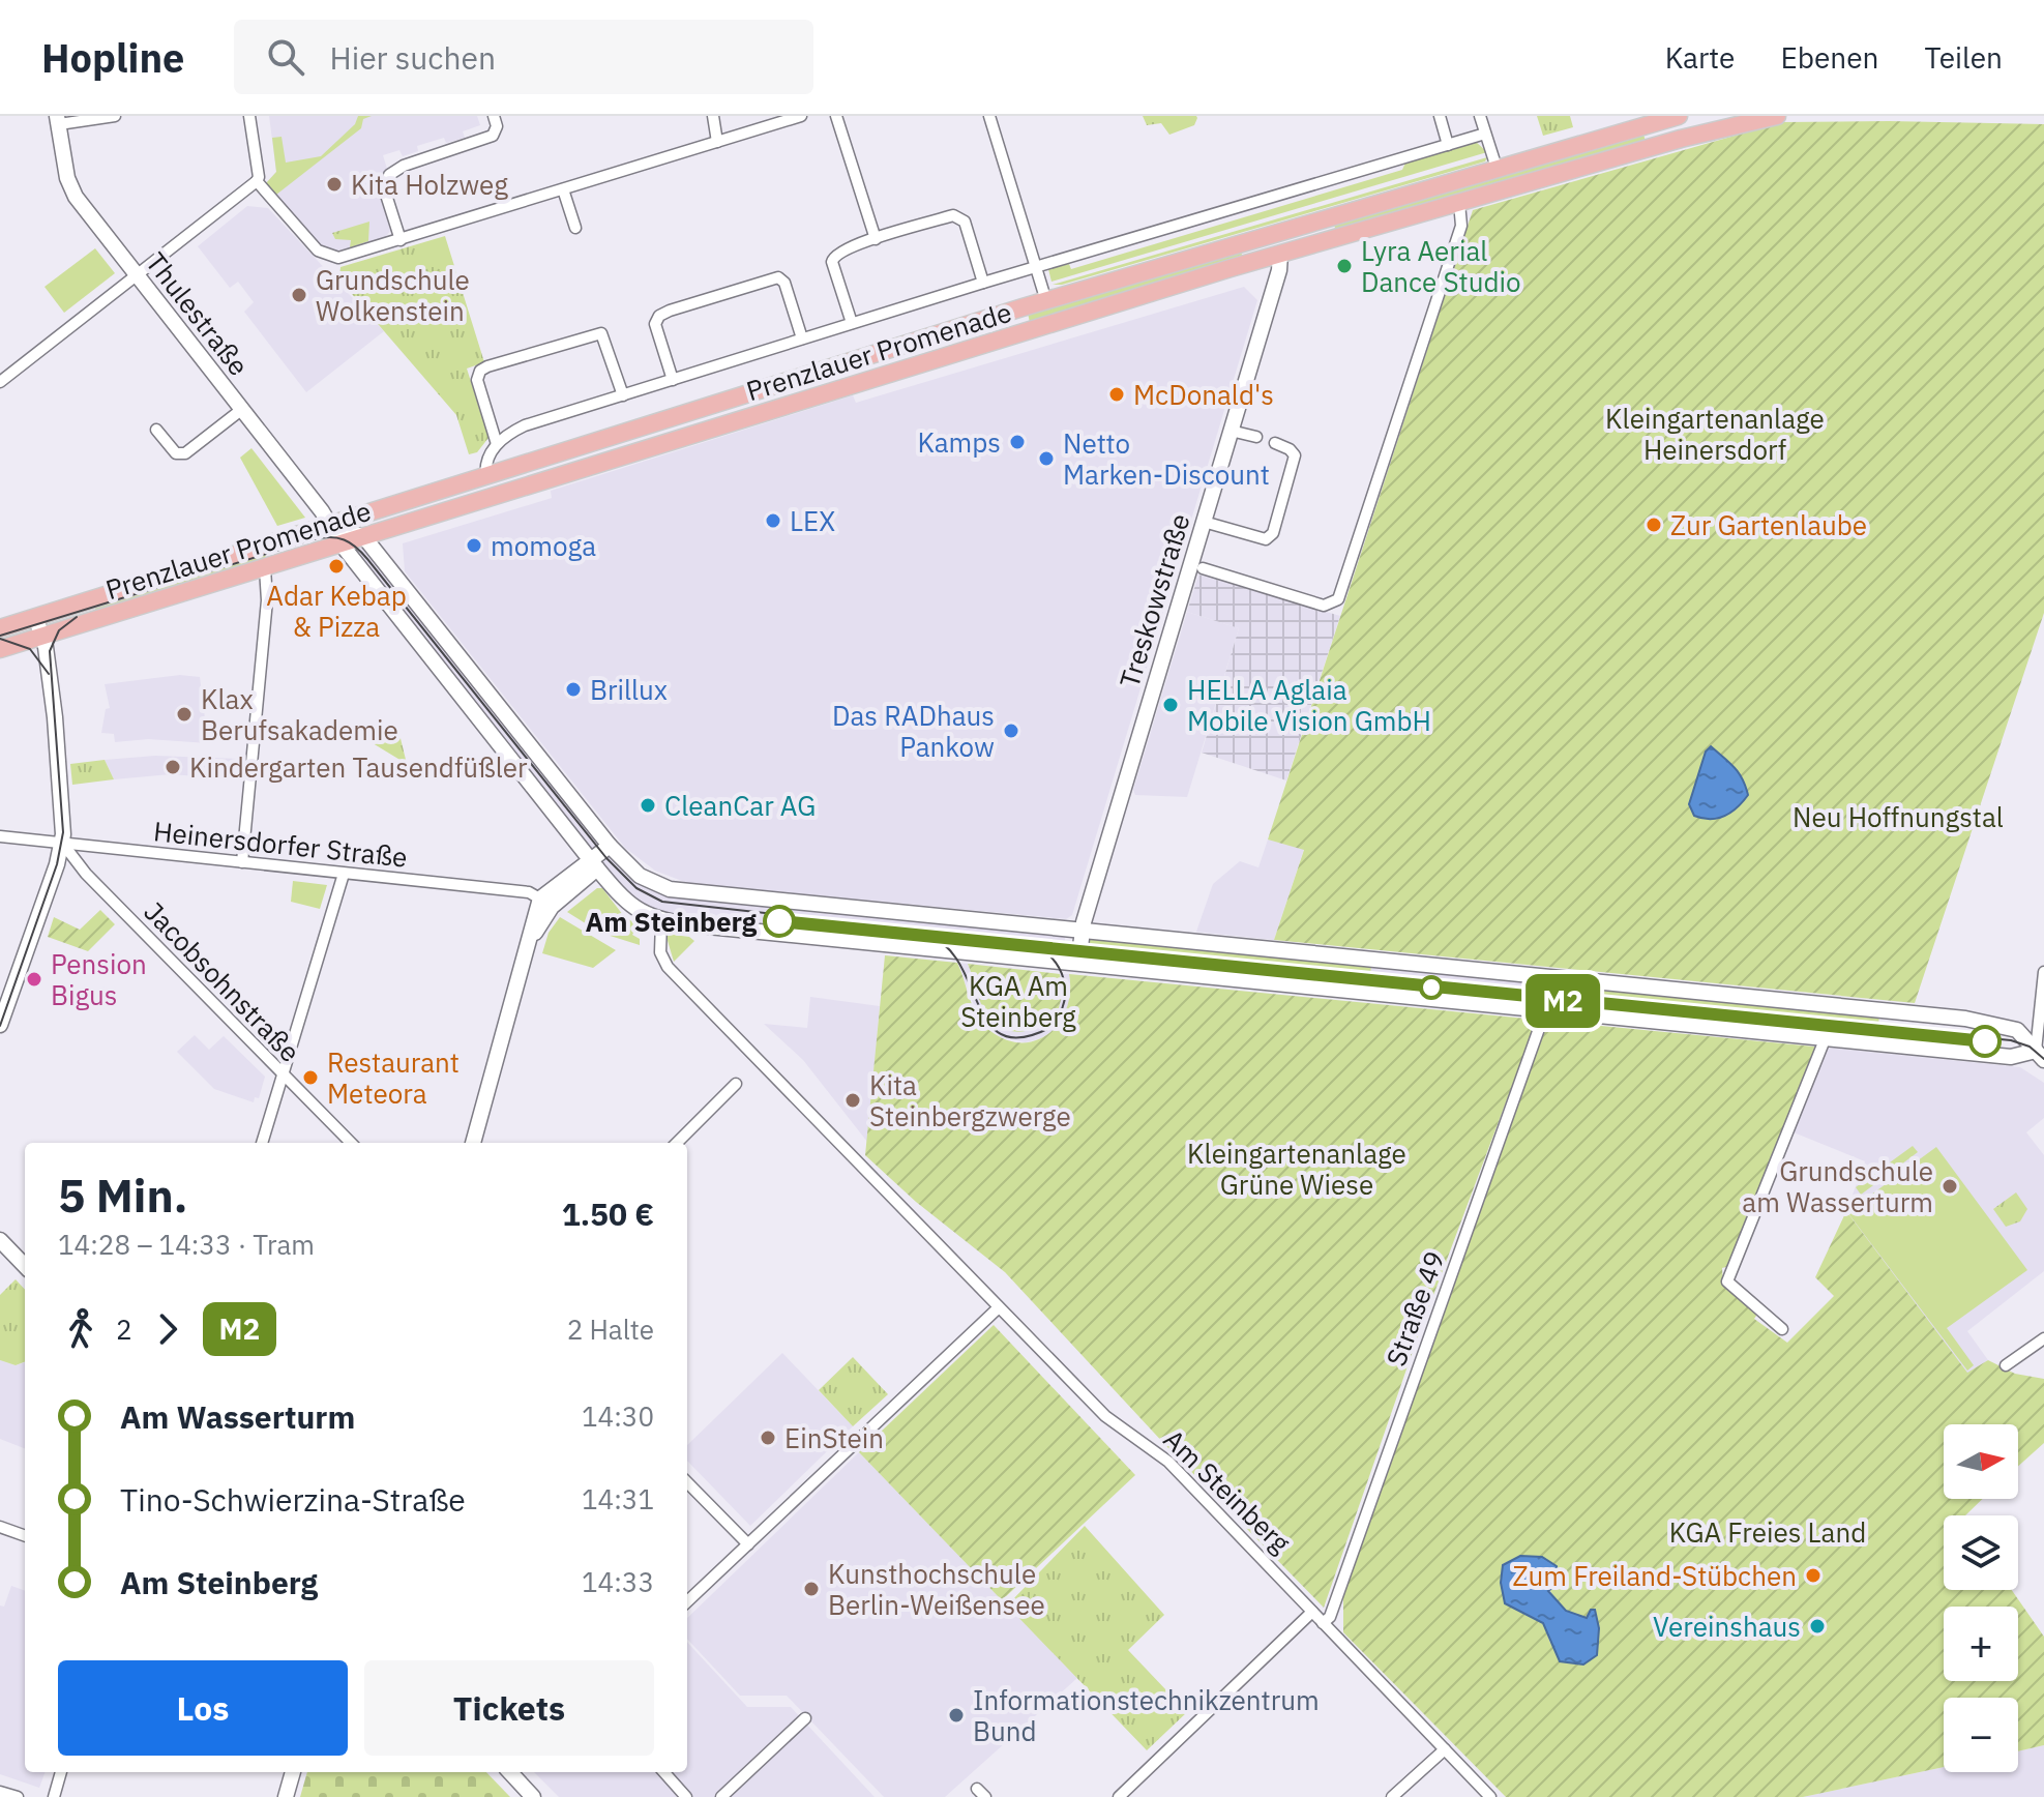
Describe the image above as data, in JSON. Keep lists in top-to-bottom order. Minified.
{"streets":{"main road":["Thulestraße","Prenzlauer Promenade","Treskowstraße"],"street":["Heinersdorfer Straße","Jacobsohnstraße","Straße 49","Am Steinberg"]},"crossings":[["Thulestraße","Prenzlauer Promenade"],["Prenzlauer Promenade","Treskowstraße"],["Heinersdorfer Straße","Jacobsohnstraße"],["Straße 49","Am Steinberg"]],"parks":["Kleingartenanlage Heinersdorf","Neu Hoffnungstal","KGA Am Steinberg","Kleingartenanlage Grüne Wiese","KGA Freies Land"],"places":["Kita Holzweg","Lyra Aerial Dance Studio","Grundschule Wolkenstein","McDonald's","Kamps","Netto Marken-Discount","LEX","Zur Gartenlaube","momoga","Adar Kebap & Pizza","Brillux","HELLA Aglaia Mobile Vision GmbH","Klax Berufsakademie","Das RADhaus Pankow","Kindergarten Tausendfüßler","CleanCar AG","Am Steinberg","Pension Bigus","Restaurant Meteora","Kita Steinbergzwerge","Grundschule am Wasserturm","EinStein","Zum Freiland-Stübchen","Kunsthochschule Berlin-Weißensee","Vereinshaus","Informationstechnikzentrum Bund"],"lines":["tram line M2"],"north":"right","page":{"header":"Hopline","search":"Hier suchen","nav":["Karte","Ebenen","Teilen"],"on_map":"M2","heading":["5 Min.","14:28 – 14:33 · Tram","1.50 €"],"legs":["2","M2","2 Halte"],"list":[{"name":"Am Wasserturm","value":"14:30"},{"name":"Tino-Schwierzina-Straße","value":"14:31"},{"name":"Am Steinberg","value":"14:33"}],"map_buttons":["+","−"],"buttons":["Los","Tickets"]}}
